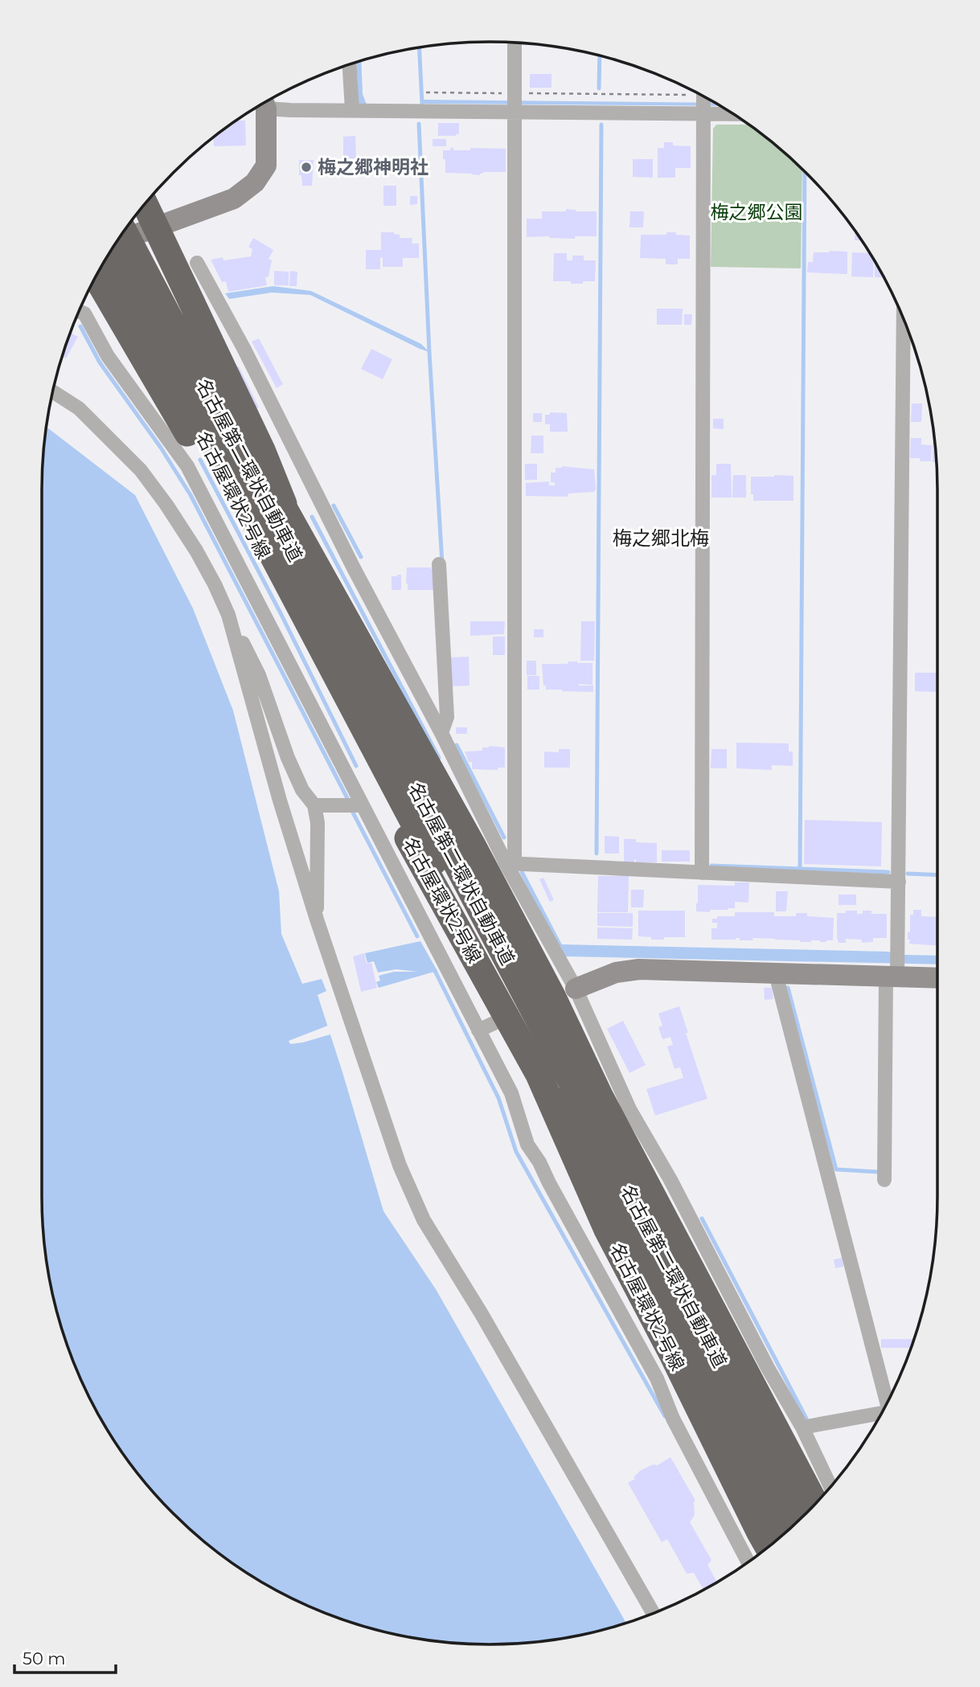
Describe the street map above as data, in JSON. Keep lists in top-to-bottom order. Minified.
{"streets":{"highway":["名古屋第二環状自動車道","名古屋環状2号線"]},"crossings":[["名古屋第二環状自動車道","名古屋環状2号線"]],"districts":["梅之郷北梅"],"parks":["梅之郷公園"],"places":["梅之郷神明社"],"scale_bar":"50 m"}
